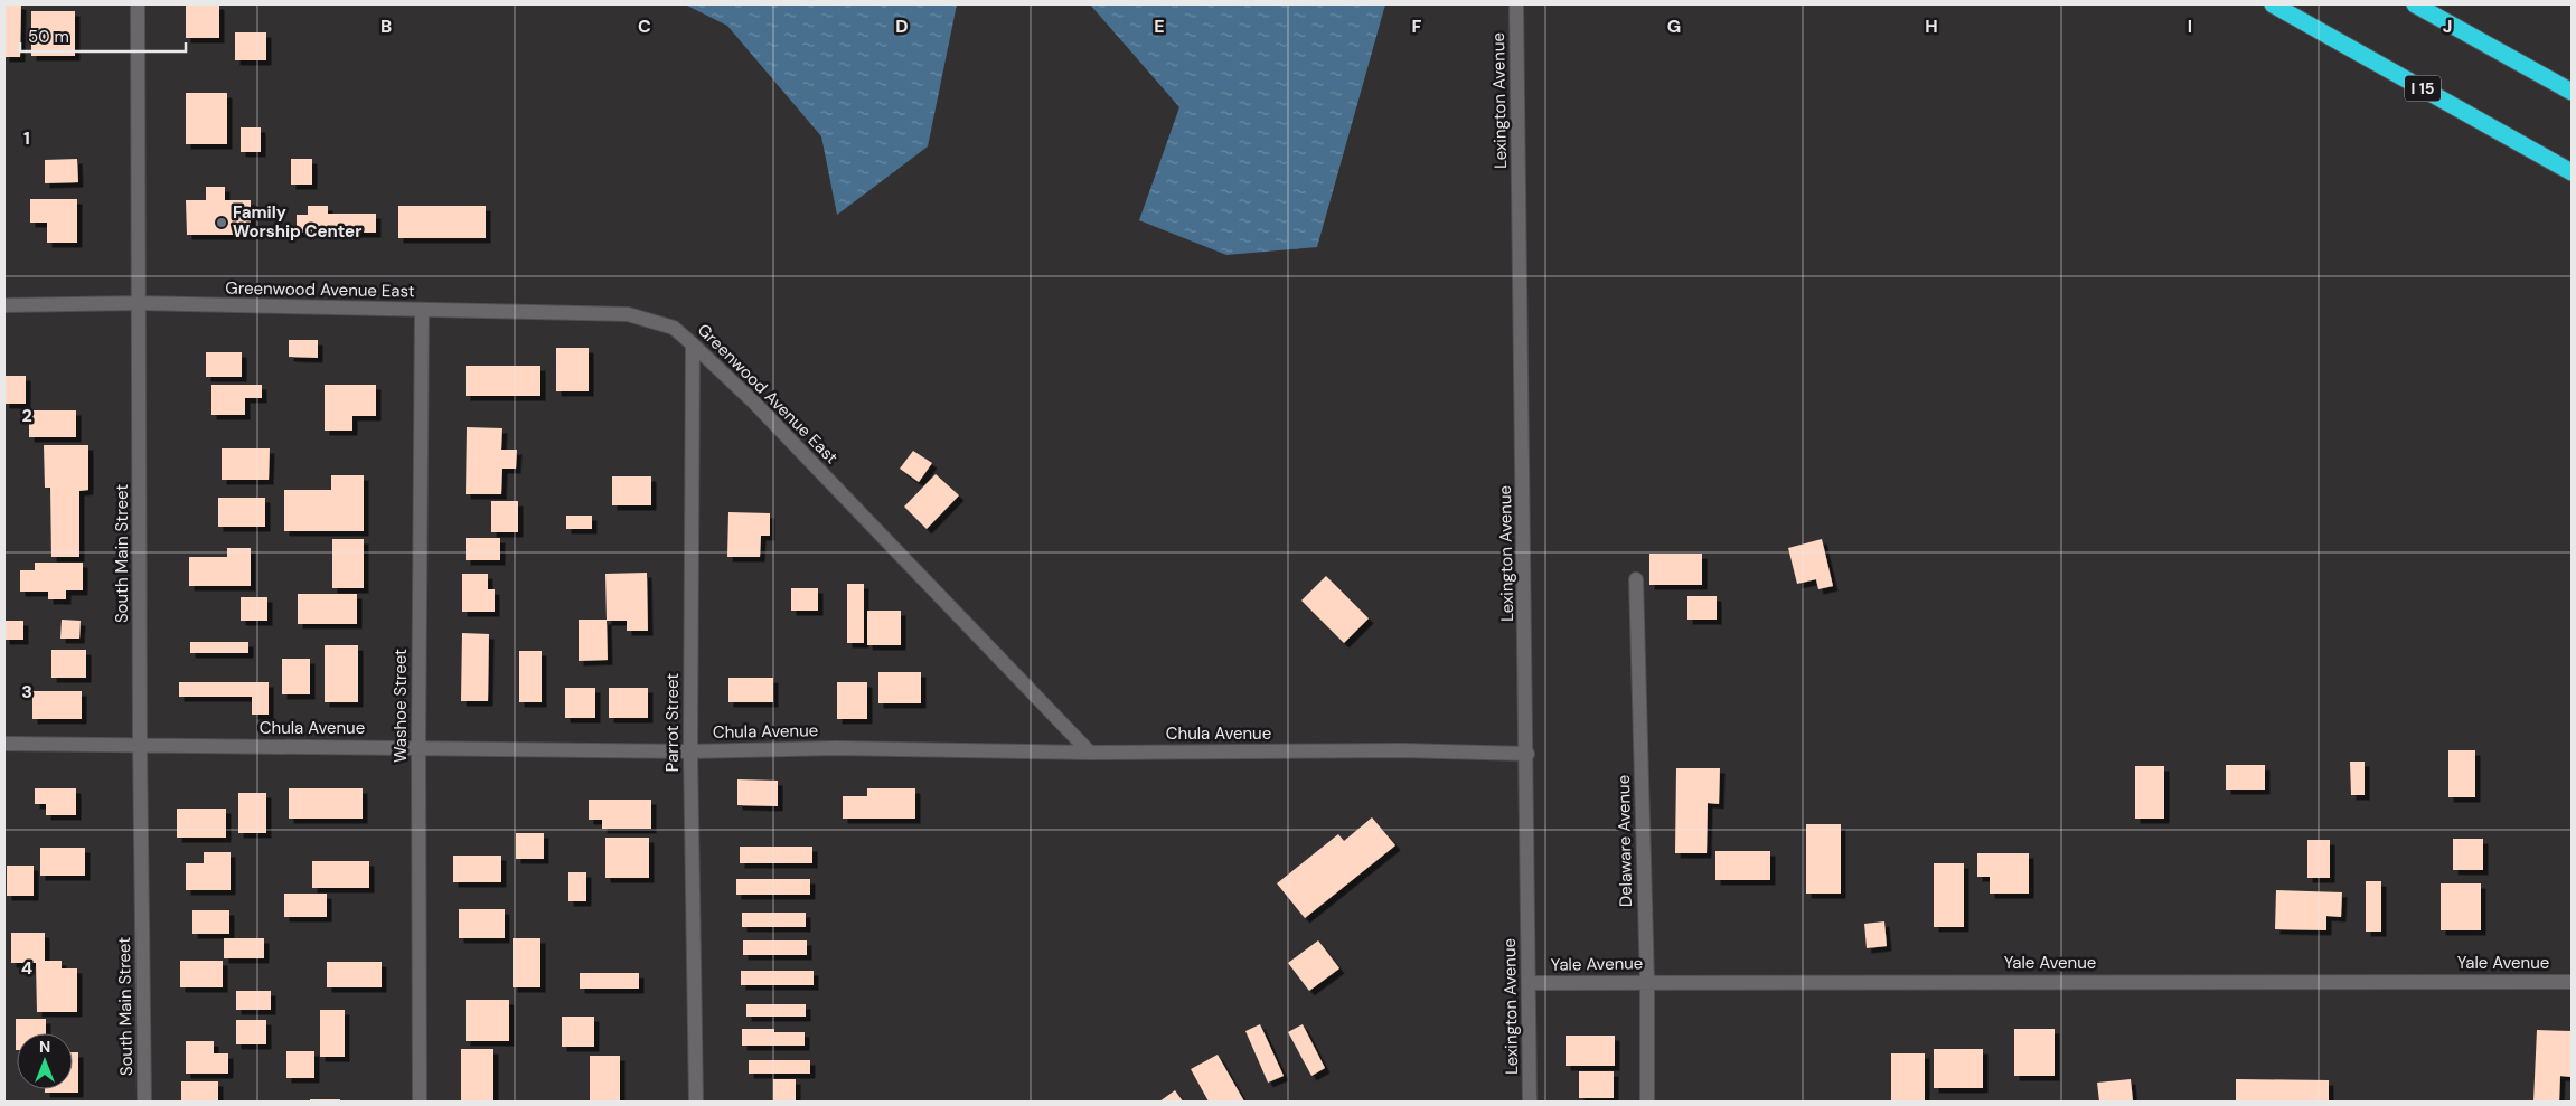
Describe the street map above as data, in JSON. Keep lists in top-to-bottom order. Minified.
{"streets":{"highway":["I 15"],"street":["Lexington Avenue","Greenwood Avenue East","South Main Street","Washoe Street","Parrot Street","Chula Avenue","Delaware Avenue","Yale Avenue"]},"crossings":[["Lexington Avenue","Chula Avenue"],["Lexington Avenue","Yale Avenue"],["Greenwood Avenue East","South Main Street"],["Greenwood Avenue East","Washoe Street"],["Greenwood Avenue East","Parrot Street"],["Greenwood Avenue East","Chula Avenue"],["South Main Street","Chula Avenue"],["Washoe Street","Chula Avenue"],["Parrot Street","Chula Avenue"],["Delaware Avenue","Yale Avenue"]],"places":["Family Worship Center"],"scale_bar":"50 m","north":"top","grid":{"columns":["B","C","D","E","F","G","H","I","J"],"rows":["1","2","3","4"]}}
